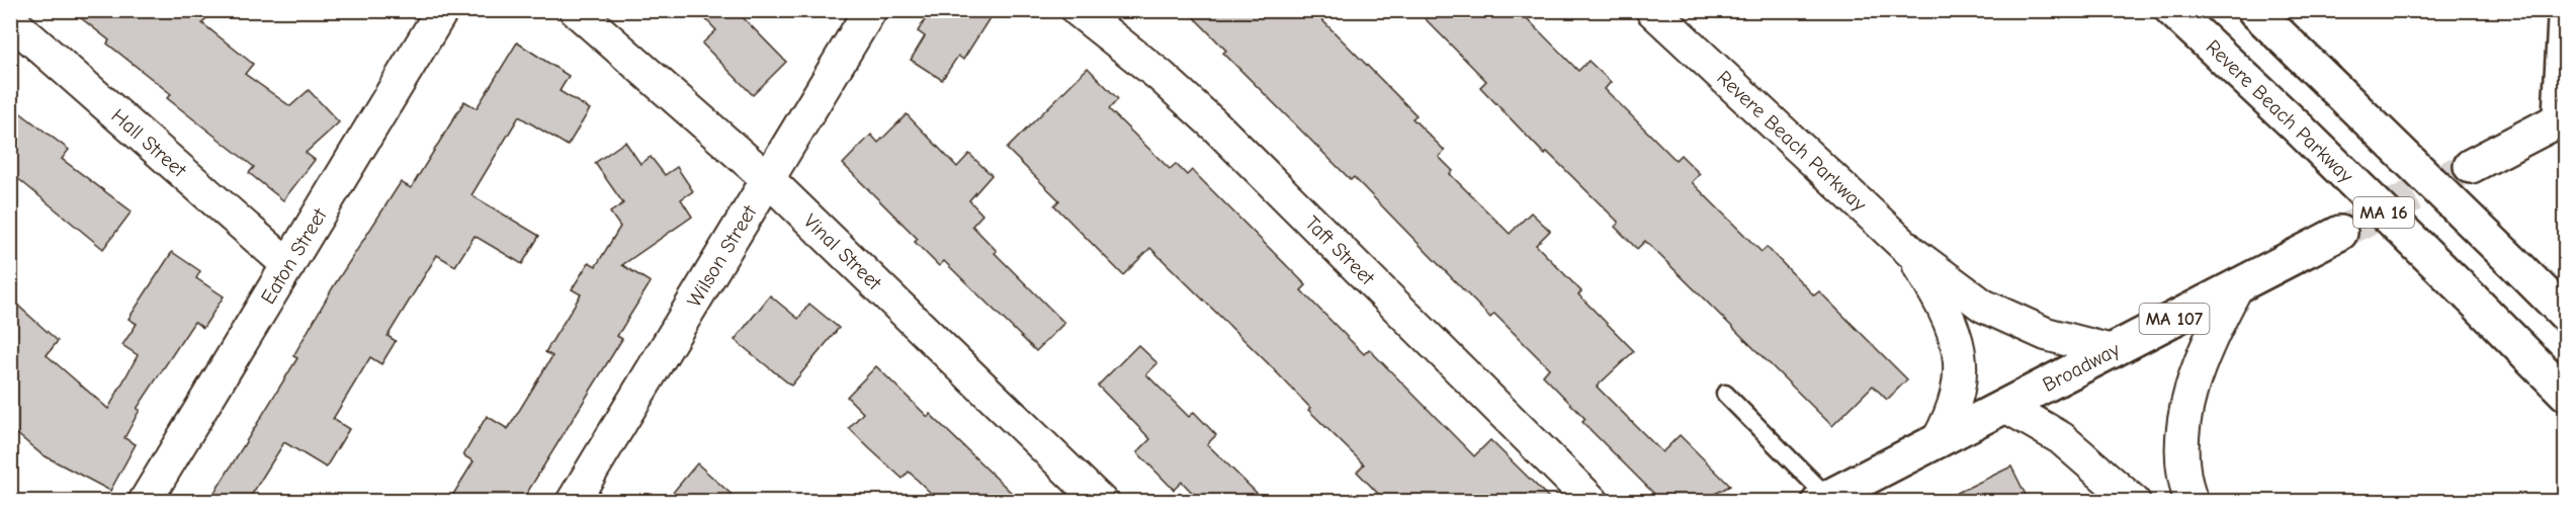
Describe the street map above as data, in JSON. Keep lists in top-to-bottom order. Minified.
{"streets":{"main road":["Revere Beach Parkway","MA 16","MA 107","Broadway"],"street":["Hall Street","Taft Street","Vinal Street","Eaton Street","Wilson Street"]},"crossings":[["Revere Beach Parkway","Broadway"],["Hall Street","Eaton Street"],["Vinal Street","Wilson Street"]]}
